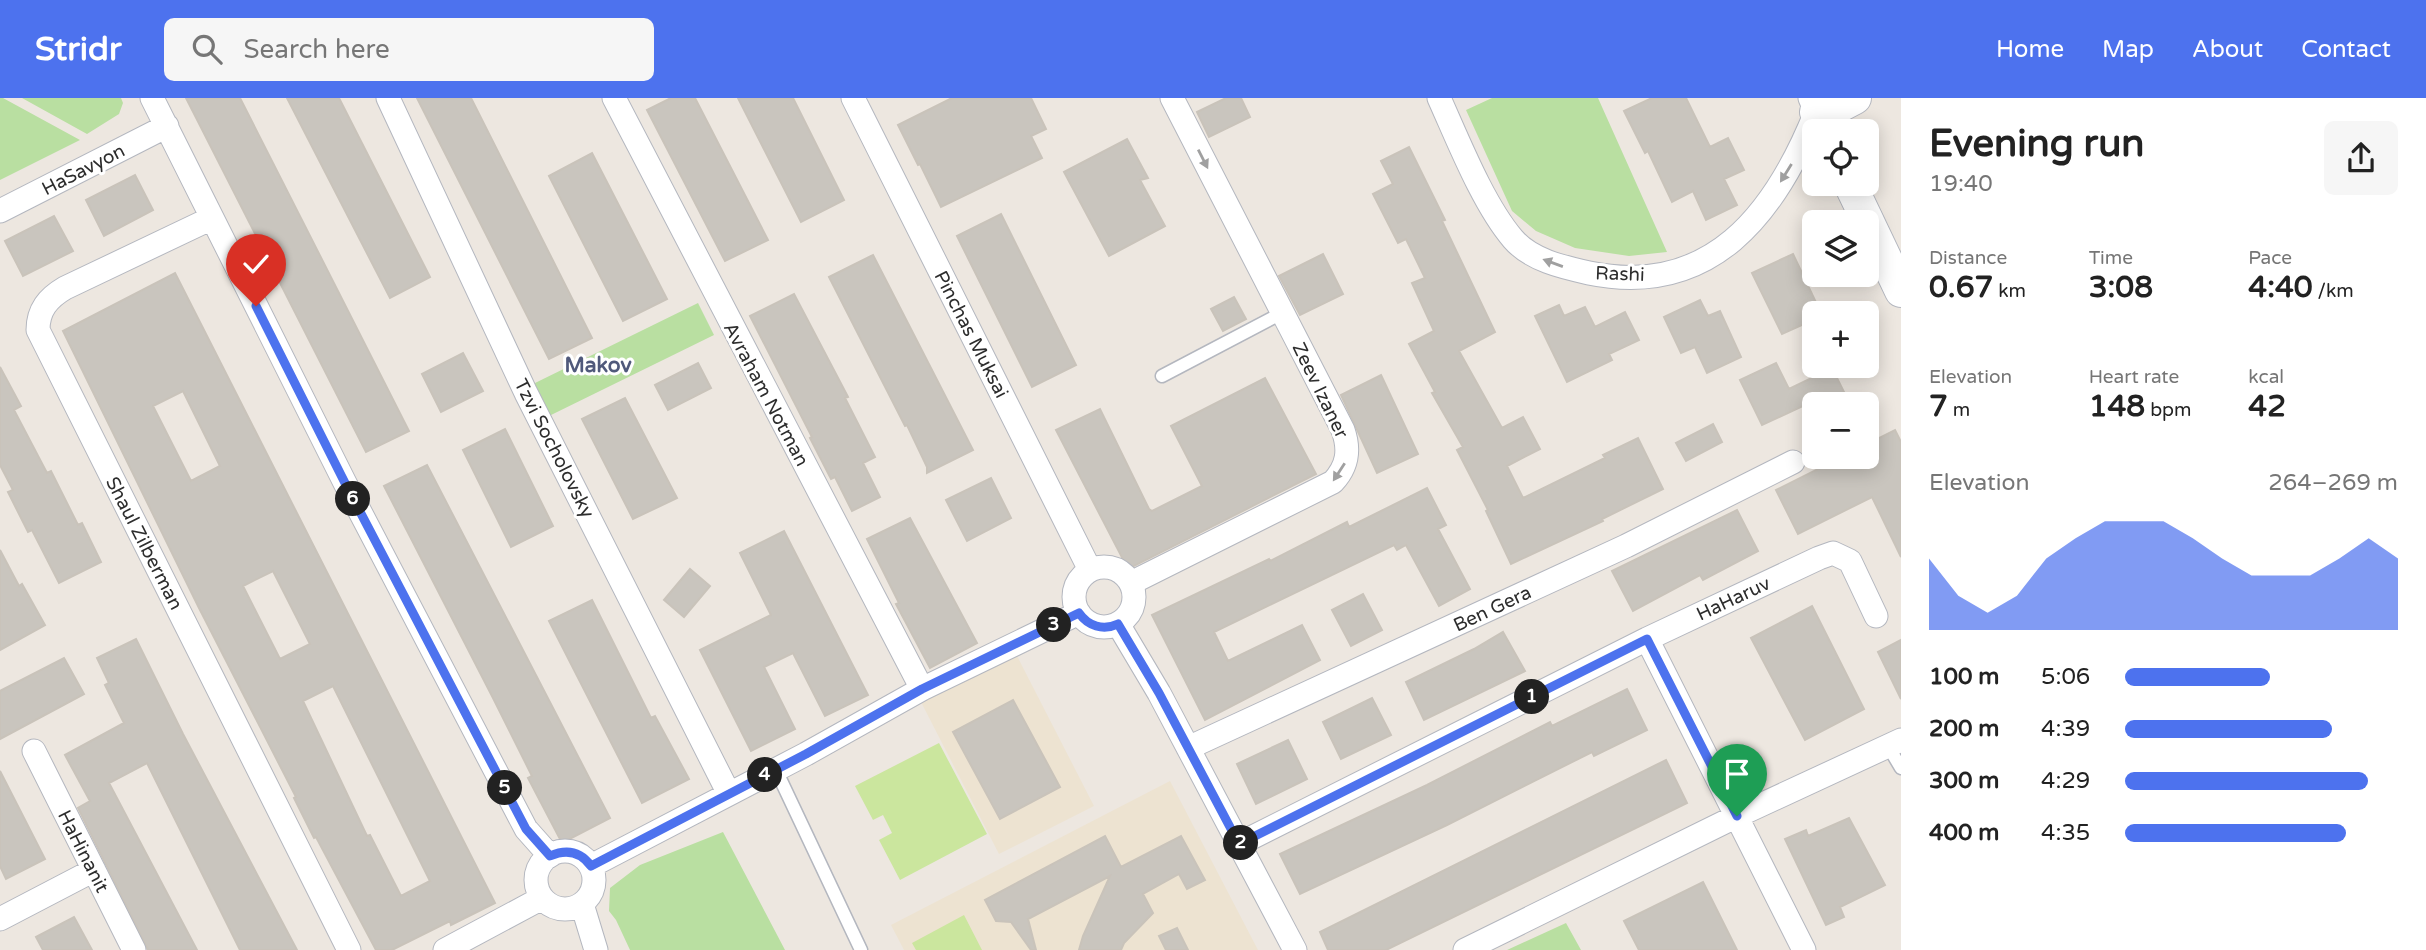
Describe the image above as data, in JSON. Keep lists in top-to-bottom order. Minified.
{"streets":{"street":["HaSavyon","Rashi","Pinchas Muksai","Zeev Izaner","Avraham Notman","Tzvi Socholovsky","Shaul Zilberman","HaHaruv","Ben Gera","HaHinanit"]},"crossings":[["Pinchas Muksai","Zeev Izaner"]],"districts":["Makov"],"page":{"header":"Stridr","search":"Search here","nav":["Home","Map","About","Contact"],"heading":["Evening run","19:40"],"map_buttons":["+","−"],"stats":[["Distance","0.67 km"],["Time","3:08"],["Pace","4:40 /km"],["Elevation","7 m"],["Heart rate","148 bpm"],["kcal","42"]],"chart":["Elevation","264–269 m"],"pins":["6","3","1","4","5","2"],"list":[{"name":"100 m","note":"5:06"},{"name":"200 m","note":"4:39"},{"name":"300 m","note":"4:29"},{"name":"400 m","note":"4:35"}]}}
